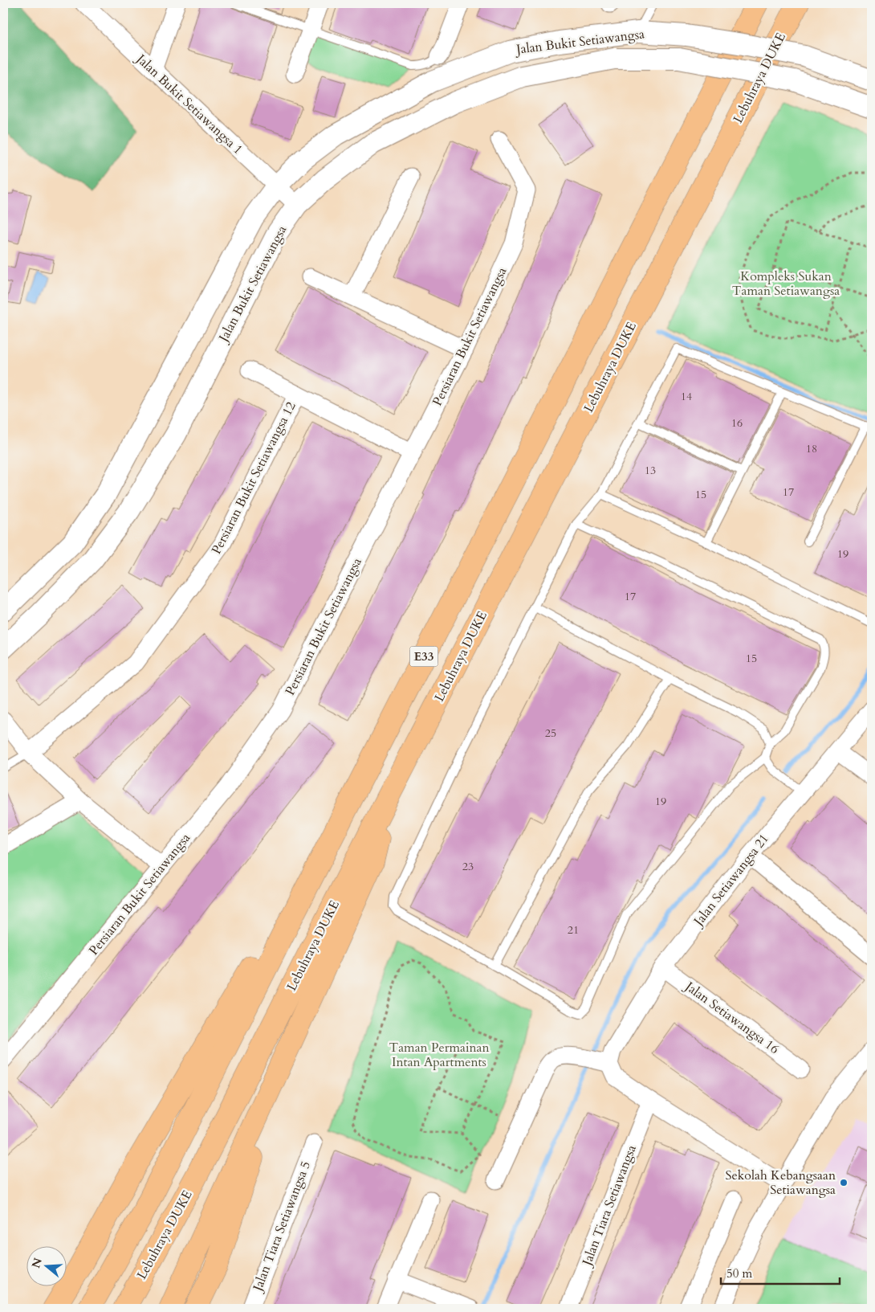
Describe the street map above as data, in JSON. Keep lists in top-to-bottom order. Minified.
{"streets":{"highway":["Lebuhraya DUKE","E33"],"street":["Jalan Bukit Setiawangsa","Jalan Bukit Setiawangsa 1","Persiaran Bukit Setiawangsa","Persiaran Bukit Setiawangsa 12","Jalan Setiawangsa 21","Jalan Setiawangsa 16","Jalan Tiara Setiawangsa","Jalan Tiara Setiawangsa 5"]},"crossings":[["Jalan Bukit Setiawangsa","Jalan Bukit Setiawangsa 1"],["Jalan Setiawangsa 21","Jalan Setiawangsa 16"]],"parks":["Kompleks Sukan Taman Setiawangsa","Taman Permainan Intan Apartments"],"places":["Sekolah Kebangsaan Setiawangsa"],"house_numbers":["14","16","18","13","17","15","19","17","15","25","19","23","21"],"scale_bar":"50 m","north":"left"}
